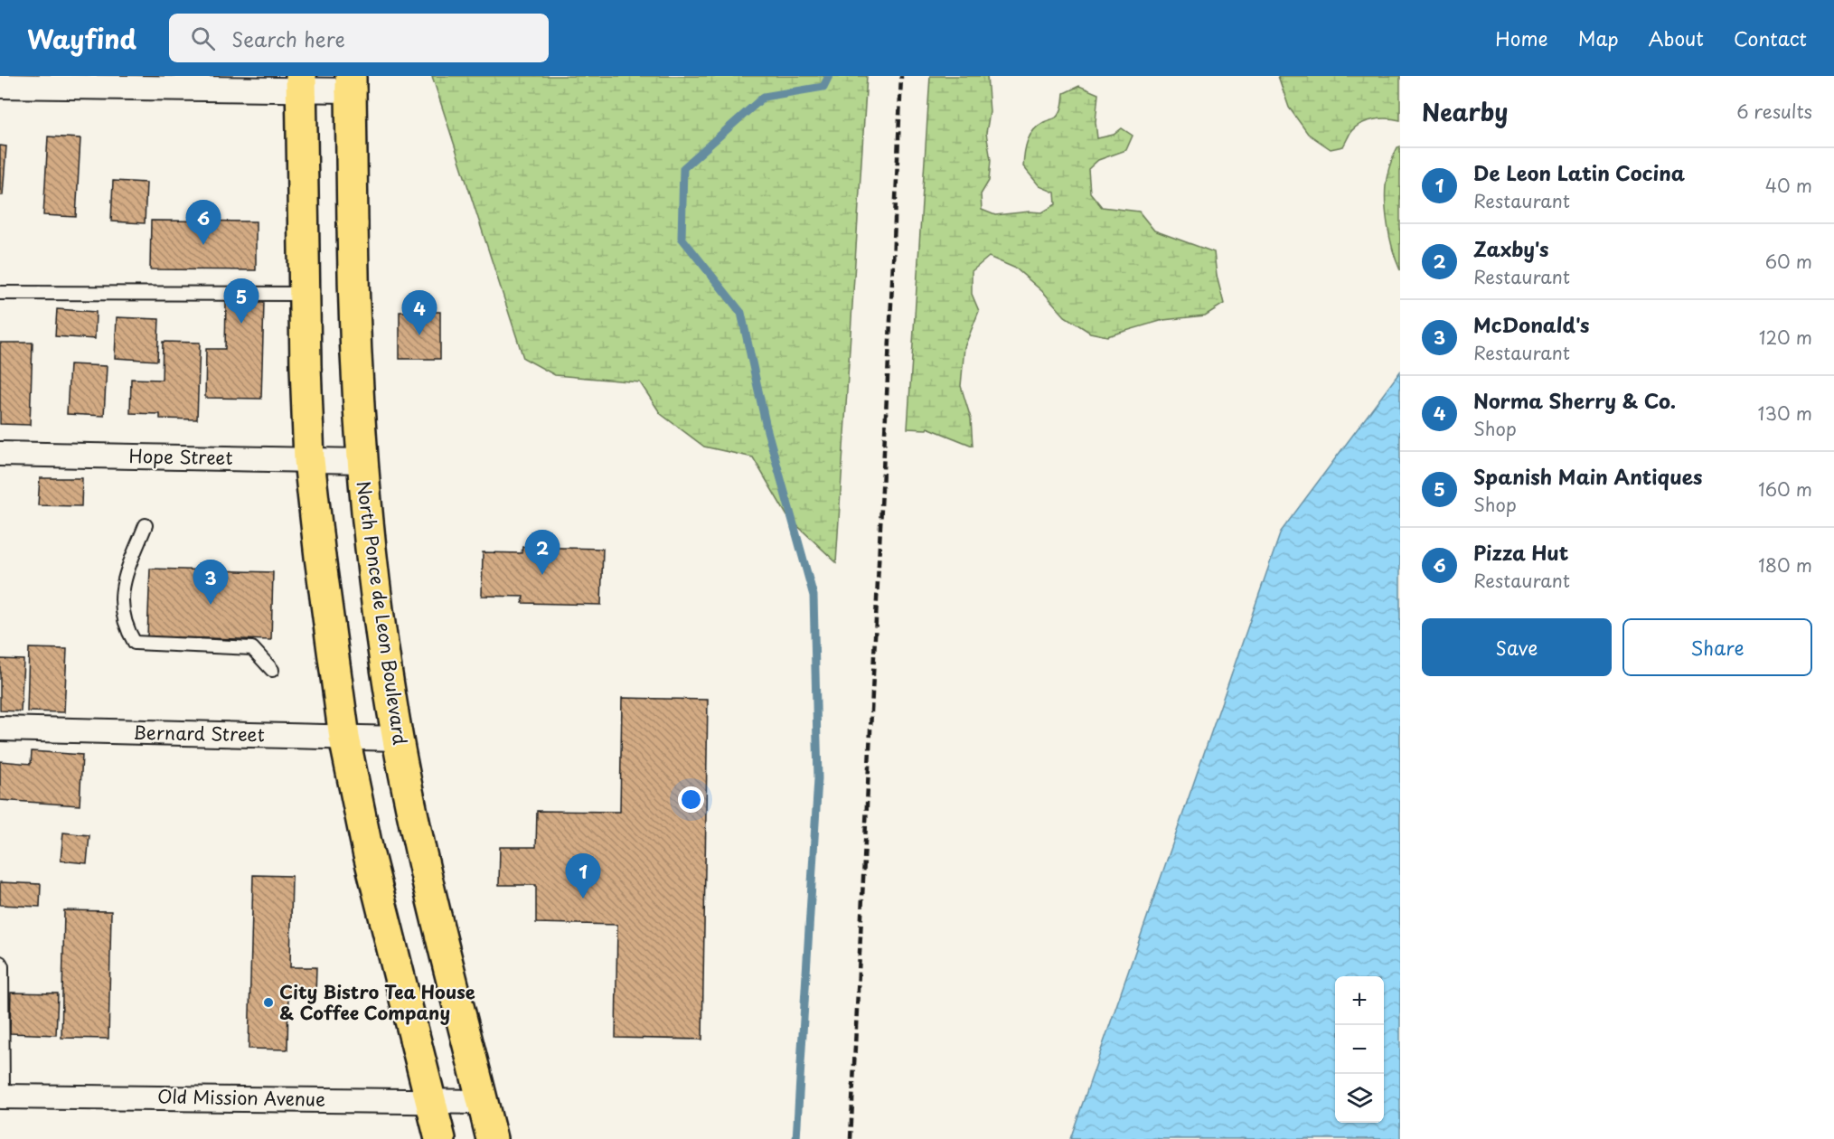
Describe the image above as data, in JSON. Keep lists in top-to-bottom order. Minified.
{"streets":{"main road":["North Ponce de Leon Boulevard"],"street":["Hope Street","Bernard Street","Old Mission Avenue"]},"crossings":[["Hope Street","North Ponce de Leon Boulevard"],["North Ponce de Leon Boulevard","Bernard Street"],["North Ponce de Leon Boulevard","Old Mission Avenue"]],"places":["City Bistro Tea House & Coffee Company"],"page":{"header":"Wayfind","search":"Search here","nav":["Home","Map","About","Contact"],"heading":["Nearby","6 results"],"list":[{"mark":"1","name":"De Leon Latin Cocina","note":"Restaurant","value":"40 m"},{"mark":"2","name":"Zaxby's","note":"Restaurant","value":"60 m"},{"mark":"3","name":"McDonald's","note":"Restaurant","value":"120 m"},{"mark":"4","name":"Norma Sherry & Co.","note":"Shop","value":"130 m"},{"mark":"5","name":"Spanish Main Antiques","note":"Shop","value":"160 m"},{"mark":"6","name":"Pizza Hut","note":"Restaurant","value":"180 m"}],"pins":["6","5","4","2","3","1"],"buttons":["Save","Share"],"map_buttons":["+","−"]}}
